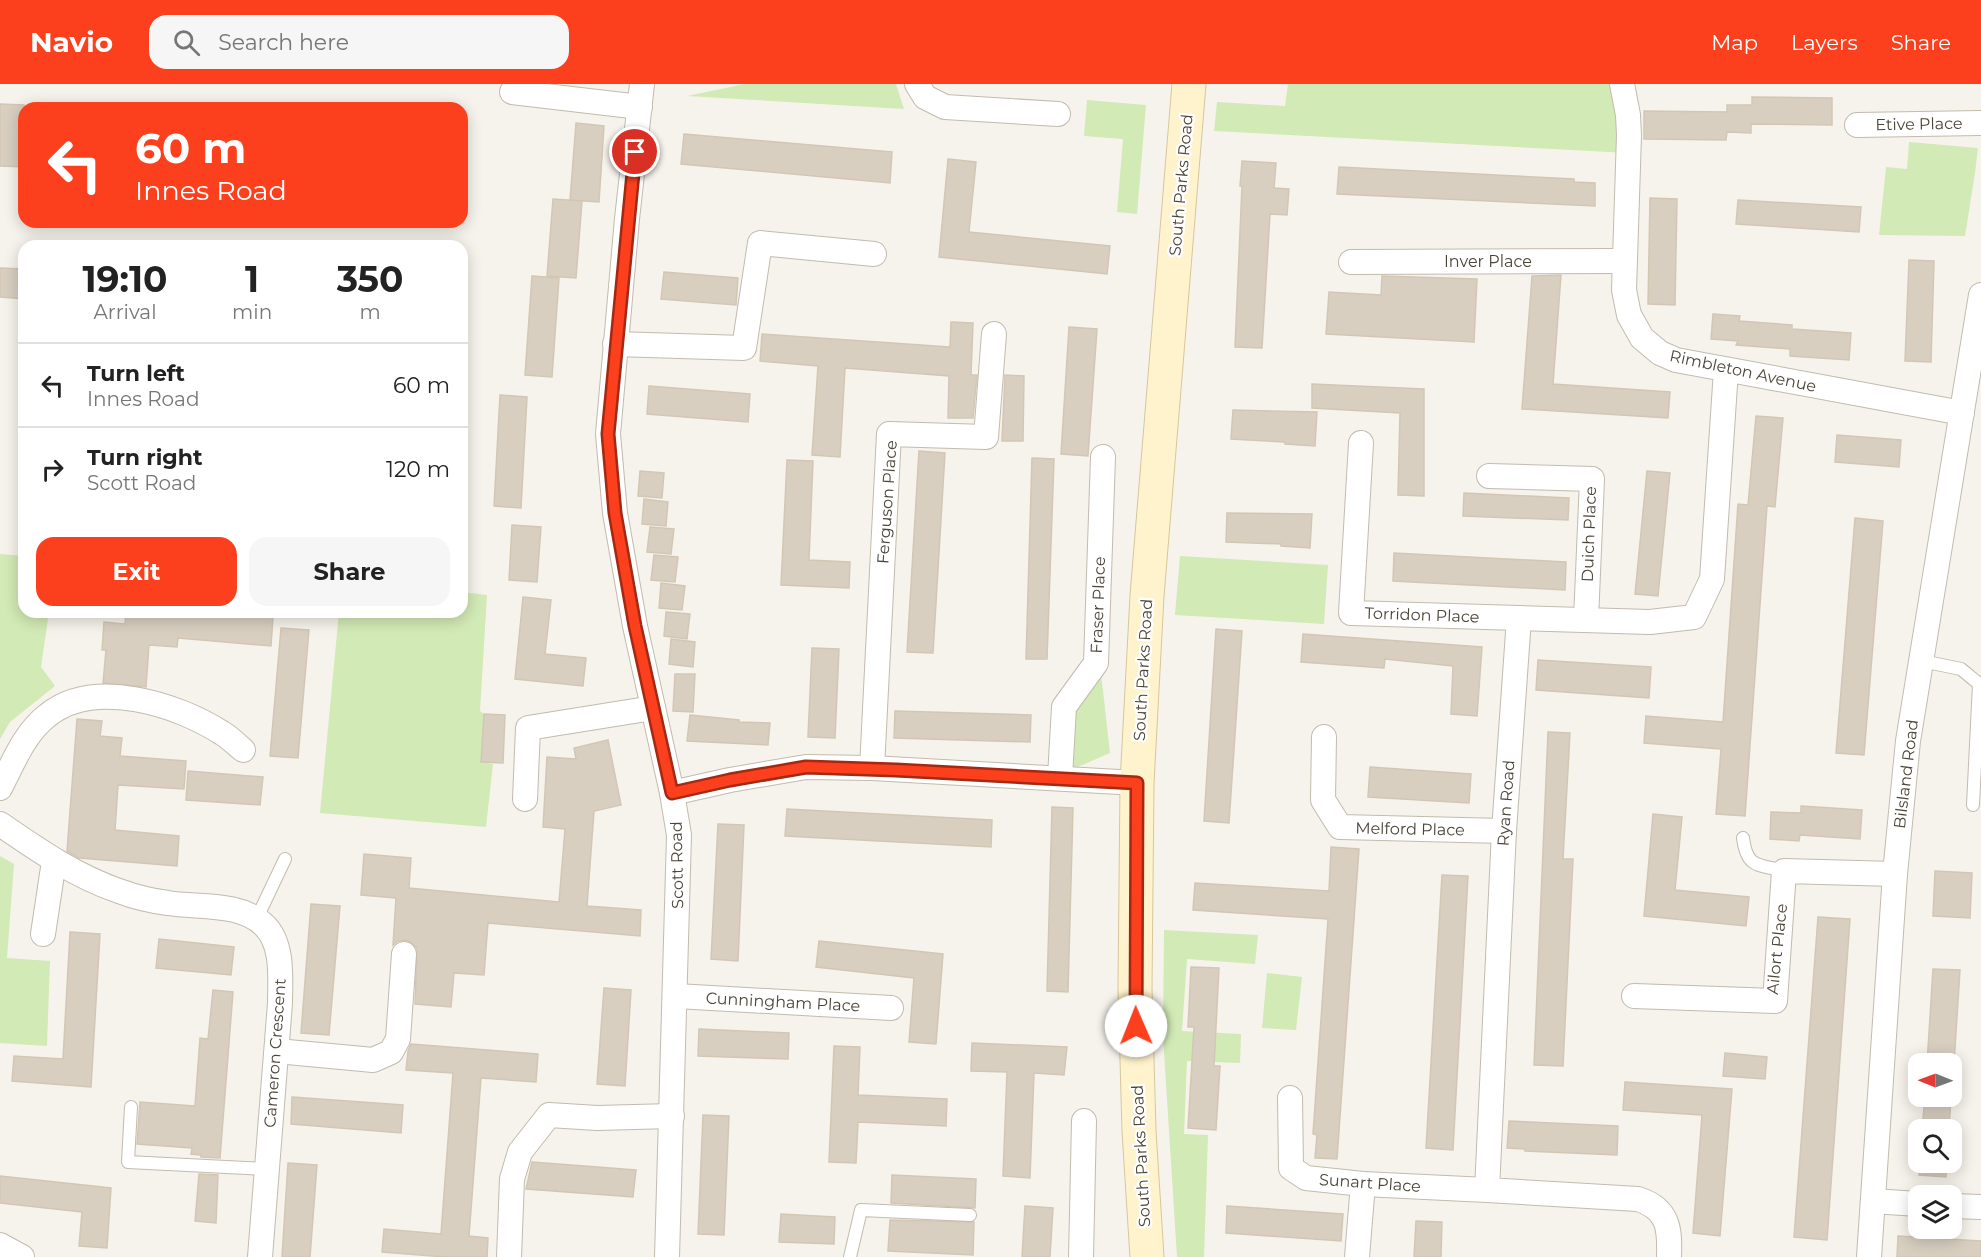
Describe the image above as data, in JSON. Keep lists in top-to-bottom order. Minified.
{"streets":{"street":["Etive Place","South Parks Road","Inver Place","Rimbleton Avenue","Ferguson Place","Duich Place","Fraser Place","Torridon Place","Bilsland Road","Ryan Road","Melford Place","Scott Road","Ailort Place","Cunningham Place","Cameron Crescent","Sunart Place"]},"crossings":[["Inver Place","Rimbleton Avenue"],["Rimbleton Avenue","Bilsland Road"],["Torridon Place","Ryan Road"],["Ryan Road","Melford Place"],["Ryan Road","Sunart Place"],["Scott Road","Cunningham Place"]],"north":"left","page":{"header":"Navio","search":"Search here","nav":["Map","Layers","Share"],"turn":["60 m","Innes Road"],"eta":["19:10","Arrival","1","min","350","m"],"list":[{"name":"Turn left","note":"Innes Road","value":"60 m"},{"name":"Turn right","note":"Scott Road","value":"120 m"}],"buttons":["Exit","Share"]}}
